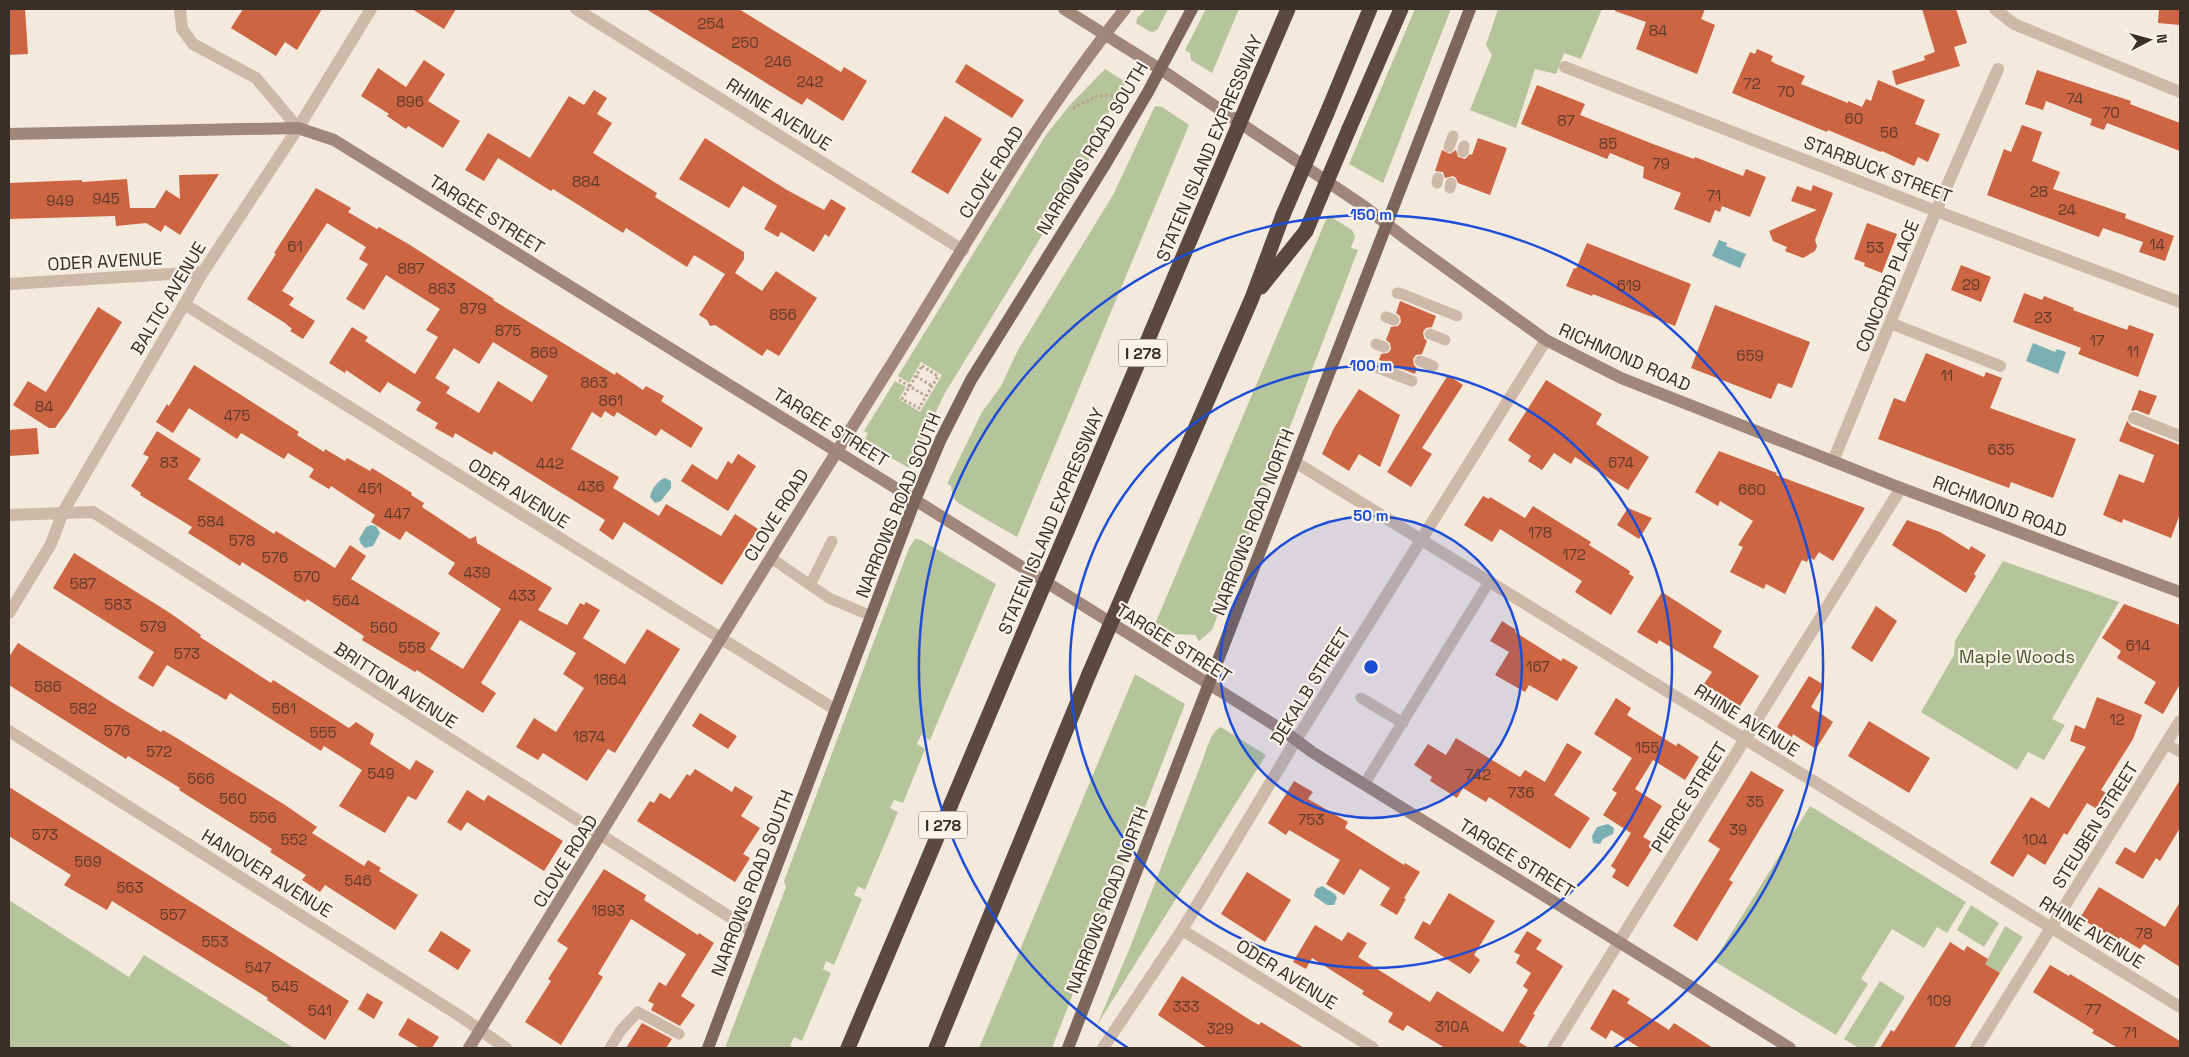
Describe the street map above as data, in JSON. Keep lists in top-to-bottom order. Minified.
{"streets":{"highway":["STATEN ISLAND EXPRESSWAY","I 278"],"main road":["NARROWS ROAD SOUTH","CLOVE ROAD","TARGEE STREET","RICHMOND ROAD","NARROWS ROAD NORTH"],"street":["RHINE AVENUE","STARBUCK STREET","ODER AVENUE","CONCORD PLACE","BALTIC AVENUE","BRITTON AVENUE","DEKALB STREET","PIERCE STREET","STEUBEN STREET","HANOVER AVENUE"]},"crossings":[["RHINE AVENUE","CLOVE ROAD"],["RHINE AVENUE","NARROWS ROAD NORTH"],["RHINE AVENUE","DEKALB STREET"],["RHINE AVENUE","PIERCE STREET"],["RHINE AVENUE","STEUBEN STREET"],["NARROWS ROAD SOUTH","TARGEE STREET"],["NARROWS ROAD SOUTH","ODER AVENUE"],["NARROWS ROAD SOUTH","RICHMOND ROAD"],["NARROWS ROAD SOUTH","BRITTON AVENUE"],["STARBUCK STREET","CONCORD PLACE"],["CLOVE ROAD","TARGEE STREET"],["CLOVE ROAD","ODER AVENUE"],["CLOVE ROAD","RICHMOND ROAD"],["CLOVE ROAD","BRITTON AVENUE"],["CLOVE ROAD","HANOVER AVENUE"],["TARGEE STREET","BALTIC AVENUE"],["TARGEE STREET","NARROWS ROAD NORTH"],["TARGEE STREET","DEKALB STREET"],["TARGEE STREET","PIERCE STREET"],["ODER AVENUE","BALTIC AVENUE"],["ODER AVENUE","DEKALB STREET"],["CONCORD PLACE","RICHMOND ROAD"],["BALTIC AVENUE","BRITTON AVENUE"],["RICHMOND ROAD","NARROWS ROAD NORTH"],["RICHMOND ROAD","DEKALB STREET"],["RICHMOND ROAD","PIERCE STREET"]],"parks":["Maple Woods"],"house_numbers":["254","84","250","246","242","72","70","74","896","70","60","87","56","85","79","884","28","71","945","949","24","14","61","53","887","29","619","883","879","856","23","875","17","11","869","659","11","863","861","84","475","635","83","674","442","436","451","660","447","584","178","578","172","576","439","570","587","433","564","583","579","560","614","558","573","167","1864","586","582","561","12","576","555","1874","155","572","549","742","566","736","560","35","556","753","39","573","552","104","569","546","563","1893","557","78","553","547","545","109","333","77","541","310A","329","71"],"north":"right","rings":["150 m","100 m","50 m"]}
